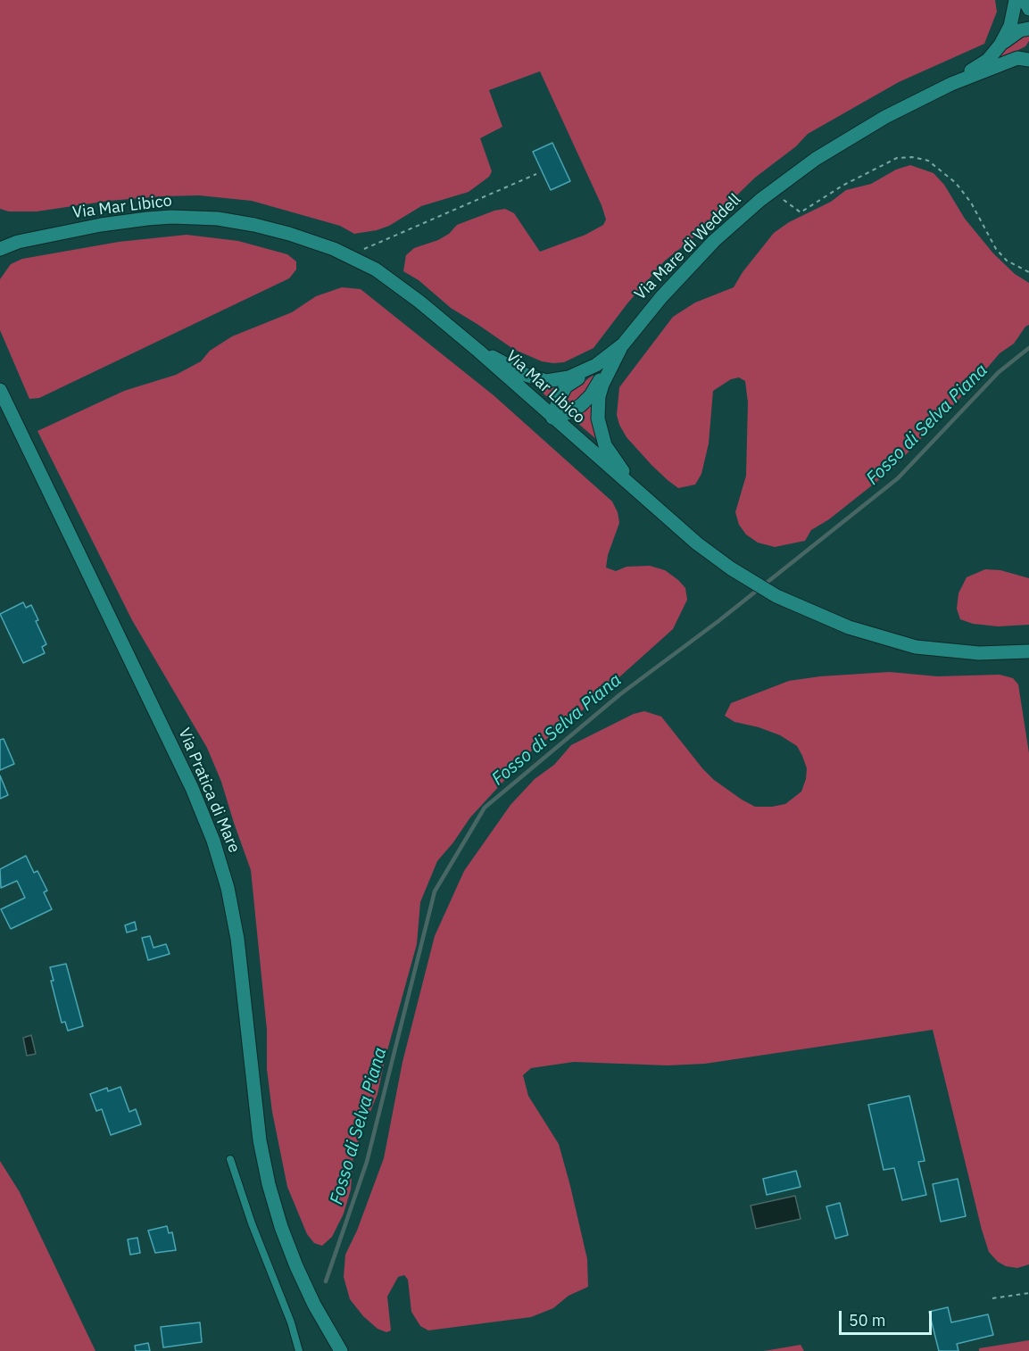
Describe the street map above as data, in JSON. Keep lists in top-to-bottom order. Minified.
{"streets":{"street":["Via Mar Libico","Via Mare di Weddell","Via Pratica di Mare"]},"crossings":[["Via Mar Libico","Via Mare di Weddell"]],"water":["Fosso di Selva Piana"],"scale_bar":"50 m"}
